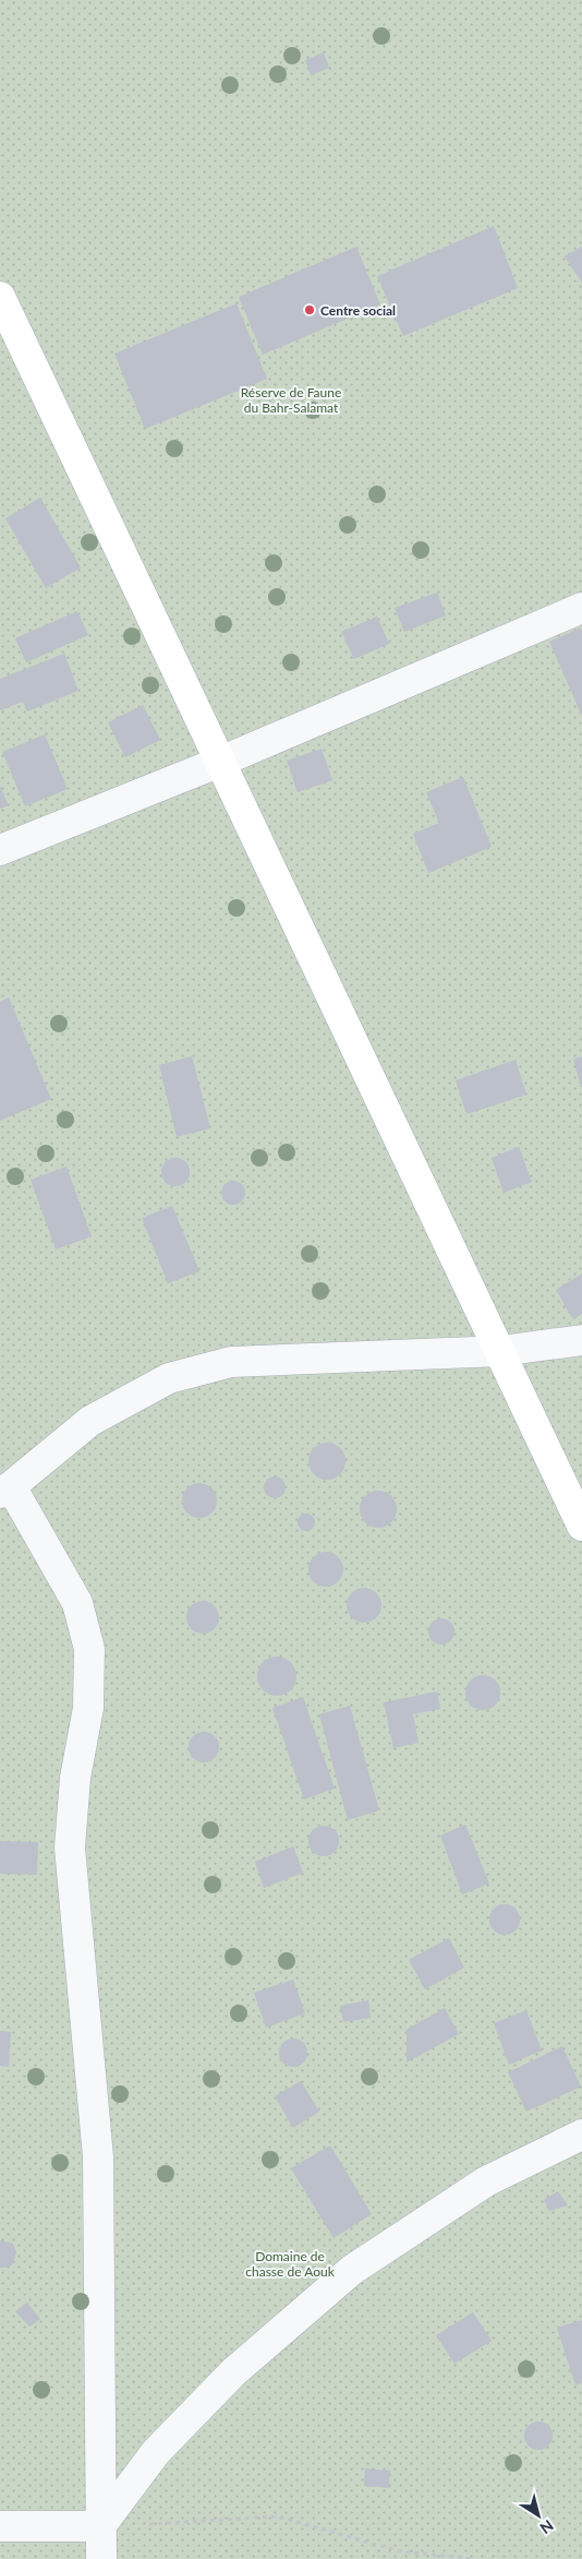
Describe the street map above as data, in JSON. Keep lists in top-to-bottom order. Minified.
{"parks":["Réserve de Faune du Bahr-Salamat","Domaine de chasse de Aouk"],"places":["Centre social"],"north":"bottom right"}
